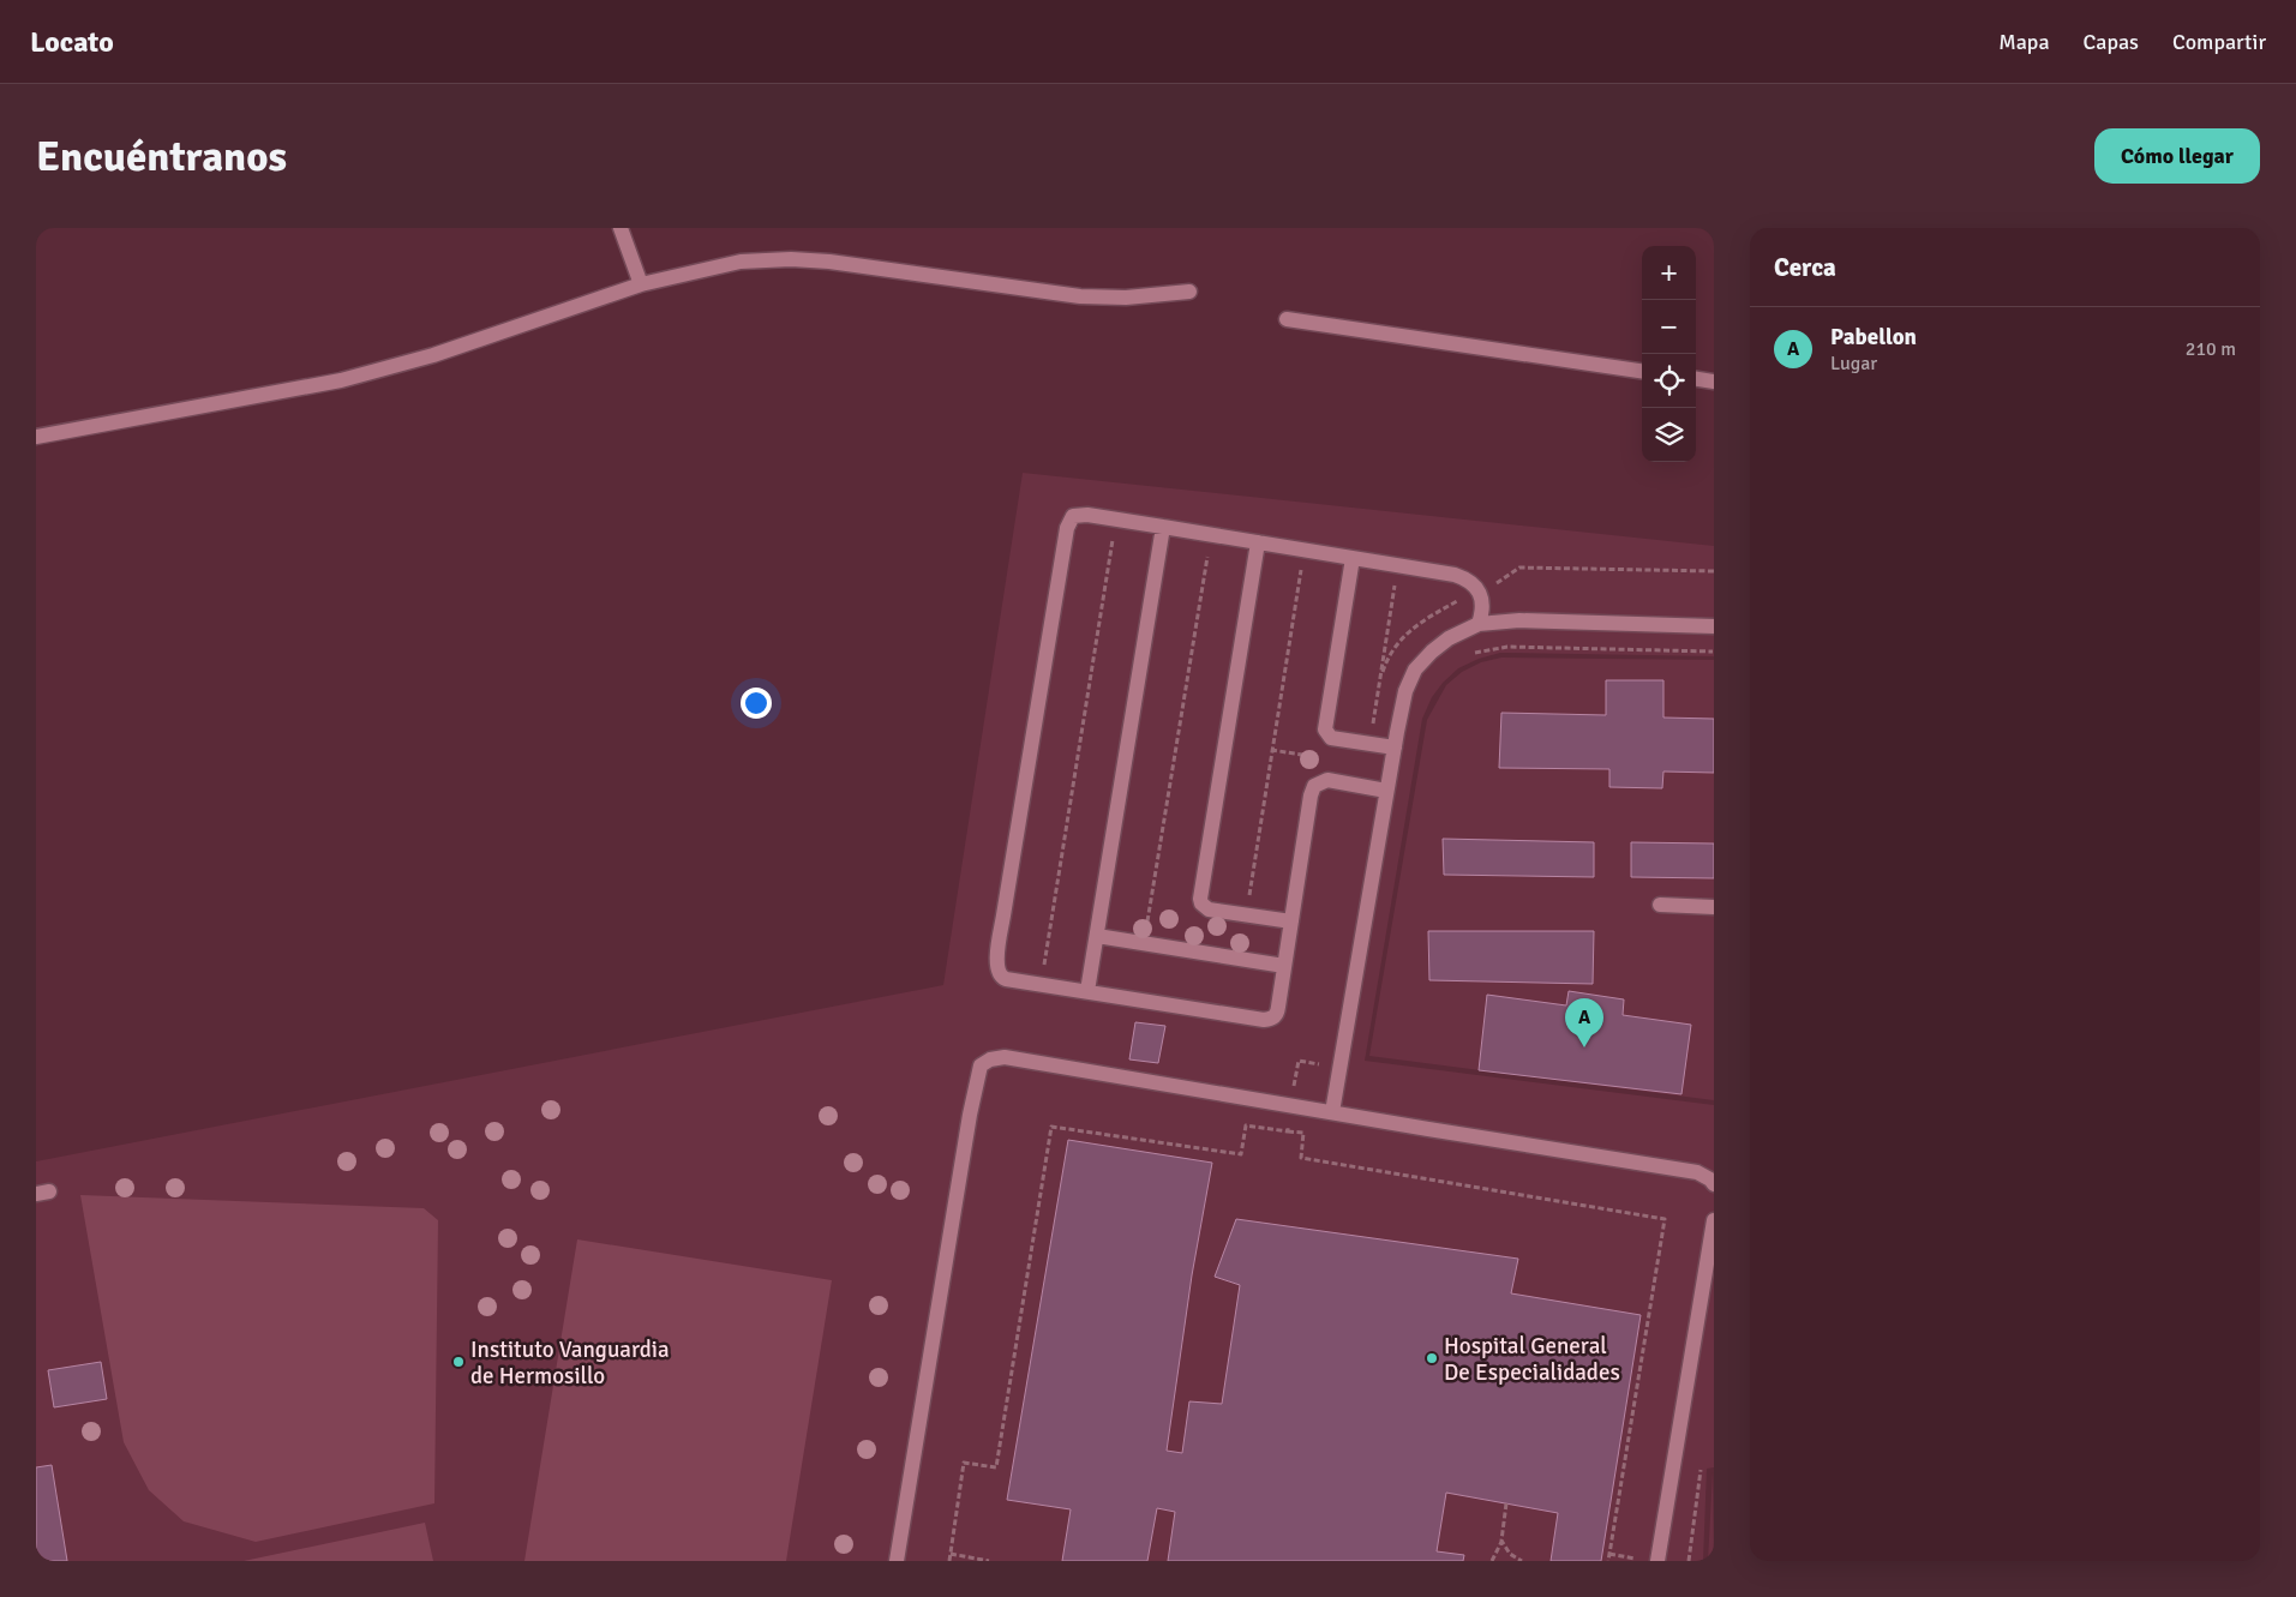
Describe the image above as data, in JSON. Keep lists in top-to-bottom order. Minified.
{"places":["Hospital General De Especialidades","Instituto Vanguardia de Hermosillo"],"page":{"header":"Locato","nav":["Mapa","Capas","Compartir"],"buttons":"Cómo llegar","title":"Encuéntranos","heading":"Cerca","map_buttons":["+","−"],"list":[{"mark":"A","name":"Pabellon","note":"Lugar","value":"210 m"}],"pins":"A"}}
